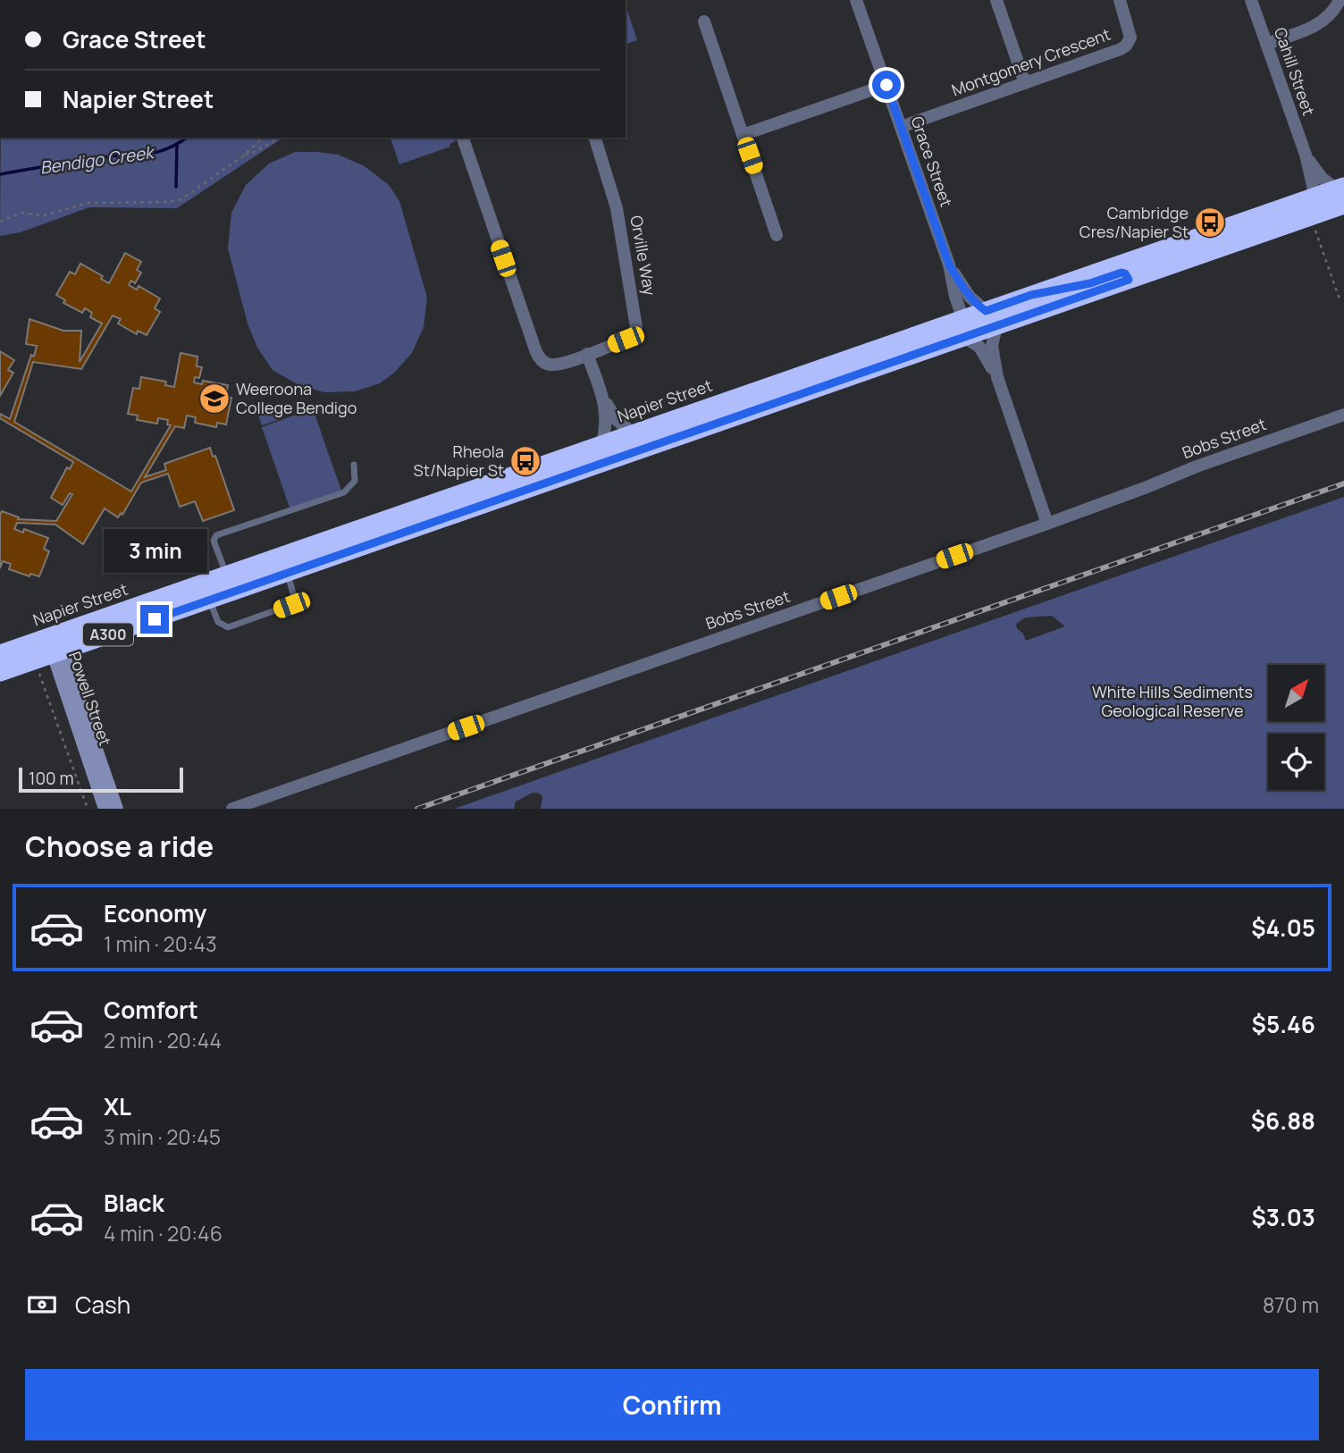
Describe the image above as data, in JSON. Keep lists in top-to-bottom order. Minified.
{"streets":{"highway":["Napier Street","A300"],"street":["Montgomery Crescent","Cahill Street","Grace Street","Orville Way","Bobs Street","Powell Street"]},"crossings":[["Montgomery Crescent","Grace Street"],["Cahill Street","Napier Street"],["Grace Street","Napier Street"],["Grace Street","Bobs Street"],["Napier Street","Powell Street"]],"water":["Bendigo Creek"],"parks":["White Hills Sediments Geological Reserve"],"places":{"bus stop":["Cambridge Cres/Napier St","Rheola St/Napier St"],"school or university":["Weeroona College Bendigo"]},"scale_bar":"100 m","north":"top right","page":{"banner":["Grace Street","Napier Street"],"bubble":"3 min","scale":"100 m","heading":"Choose a ride","list":[{"name":"Economy","note":"1 min · 20:43","value":"$4.05"},{"name":"Comfort","note":"2 min · 20:44","value":"$5.46"},{"name":"XL","note":"3 min · 20:45","value":"$6.88"},{"name":"Black","note":"4 min · 20:46","value":"$3.03"}],"pay":["Cash","870 m"],"buttons":"Confirm"}}
